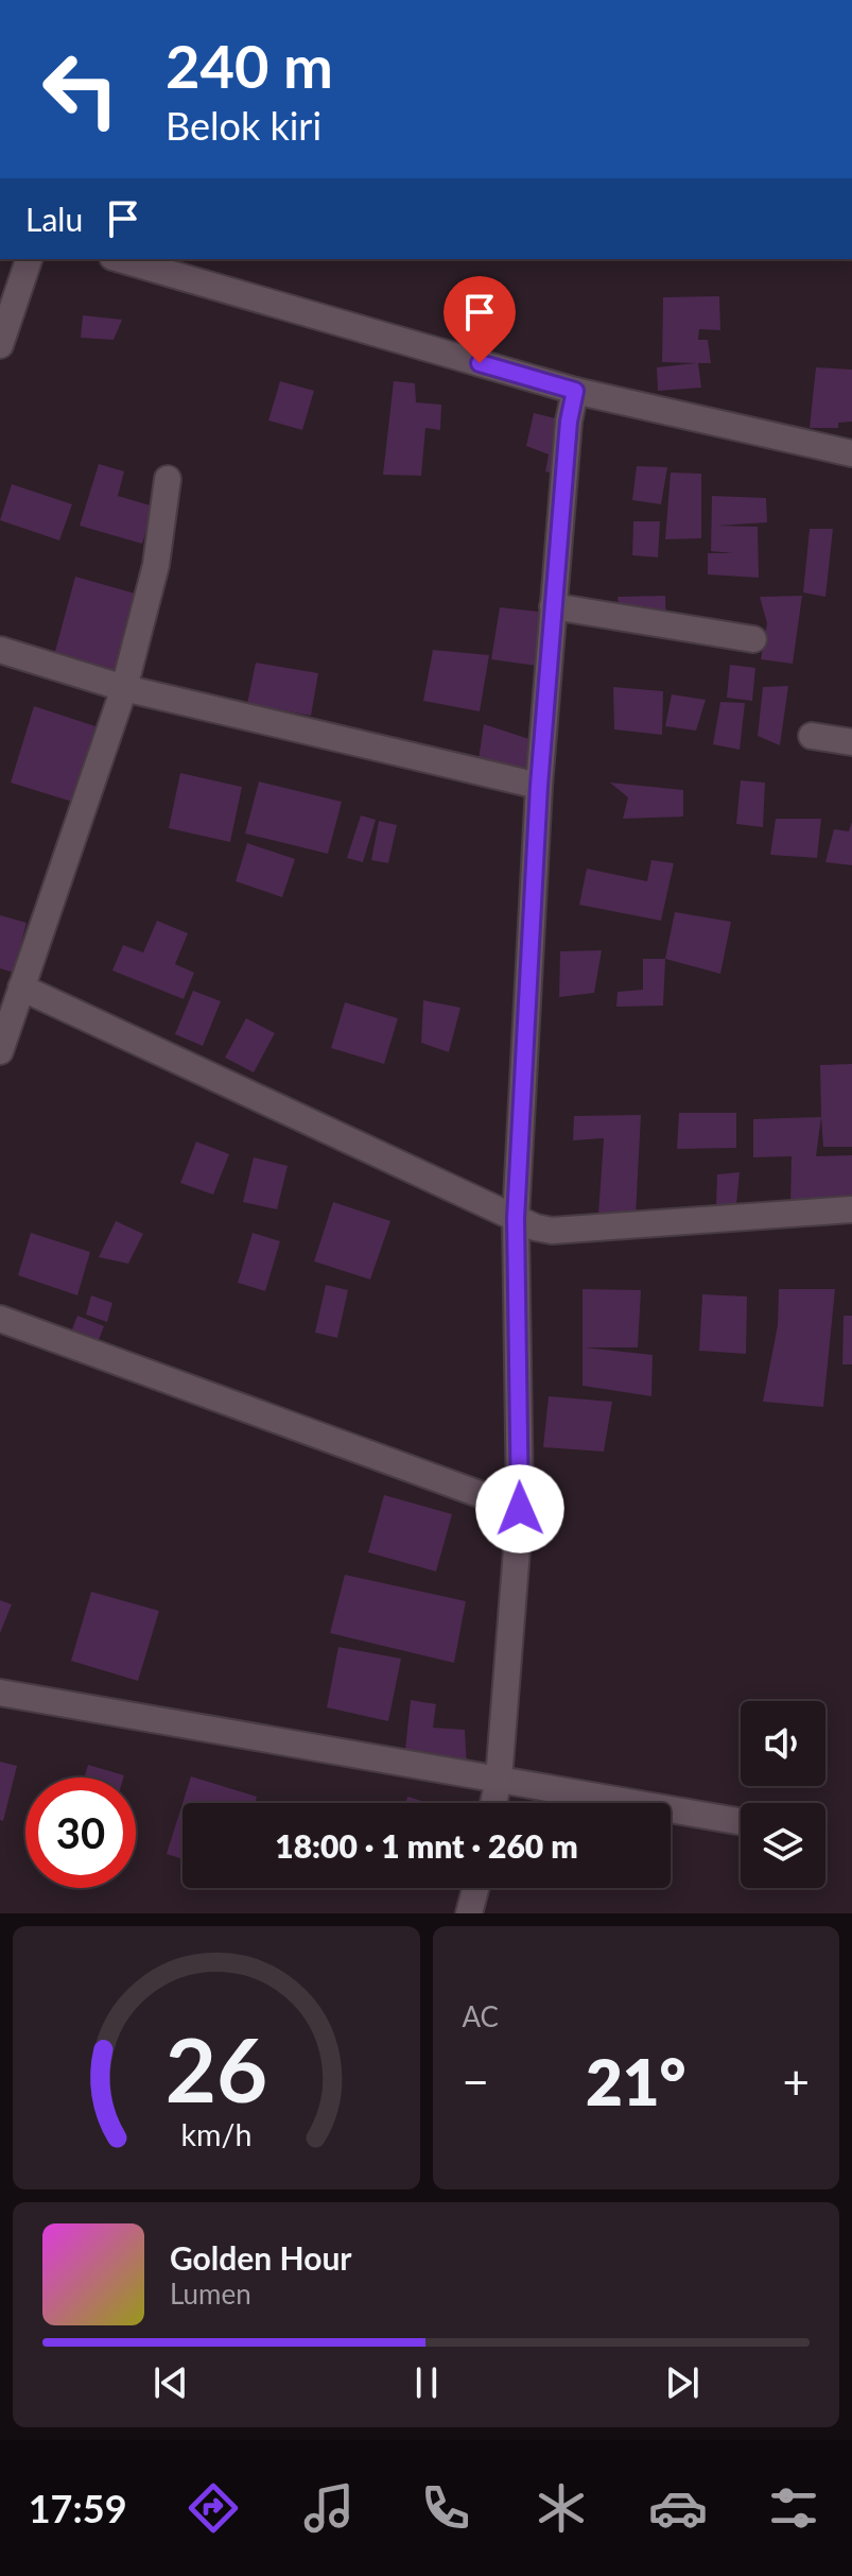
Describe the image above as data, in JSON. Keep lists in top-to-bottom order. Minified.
{"page":{"turn":["240 m","Belok kiri"],"then":"Lalu","limit":"30","trip":"18:00 · 1 mnt · 260 m","tile":"AC","heat":["−","21°","+"],"song":["Golden Hour","Lumen"],"tabs":"17:59","gauge":["26","km/h"]}}
